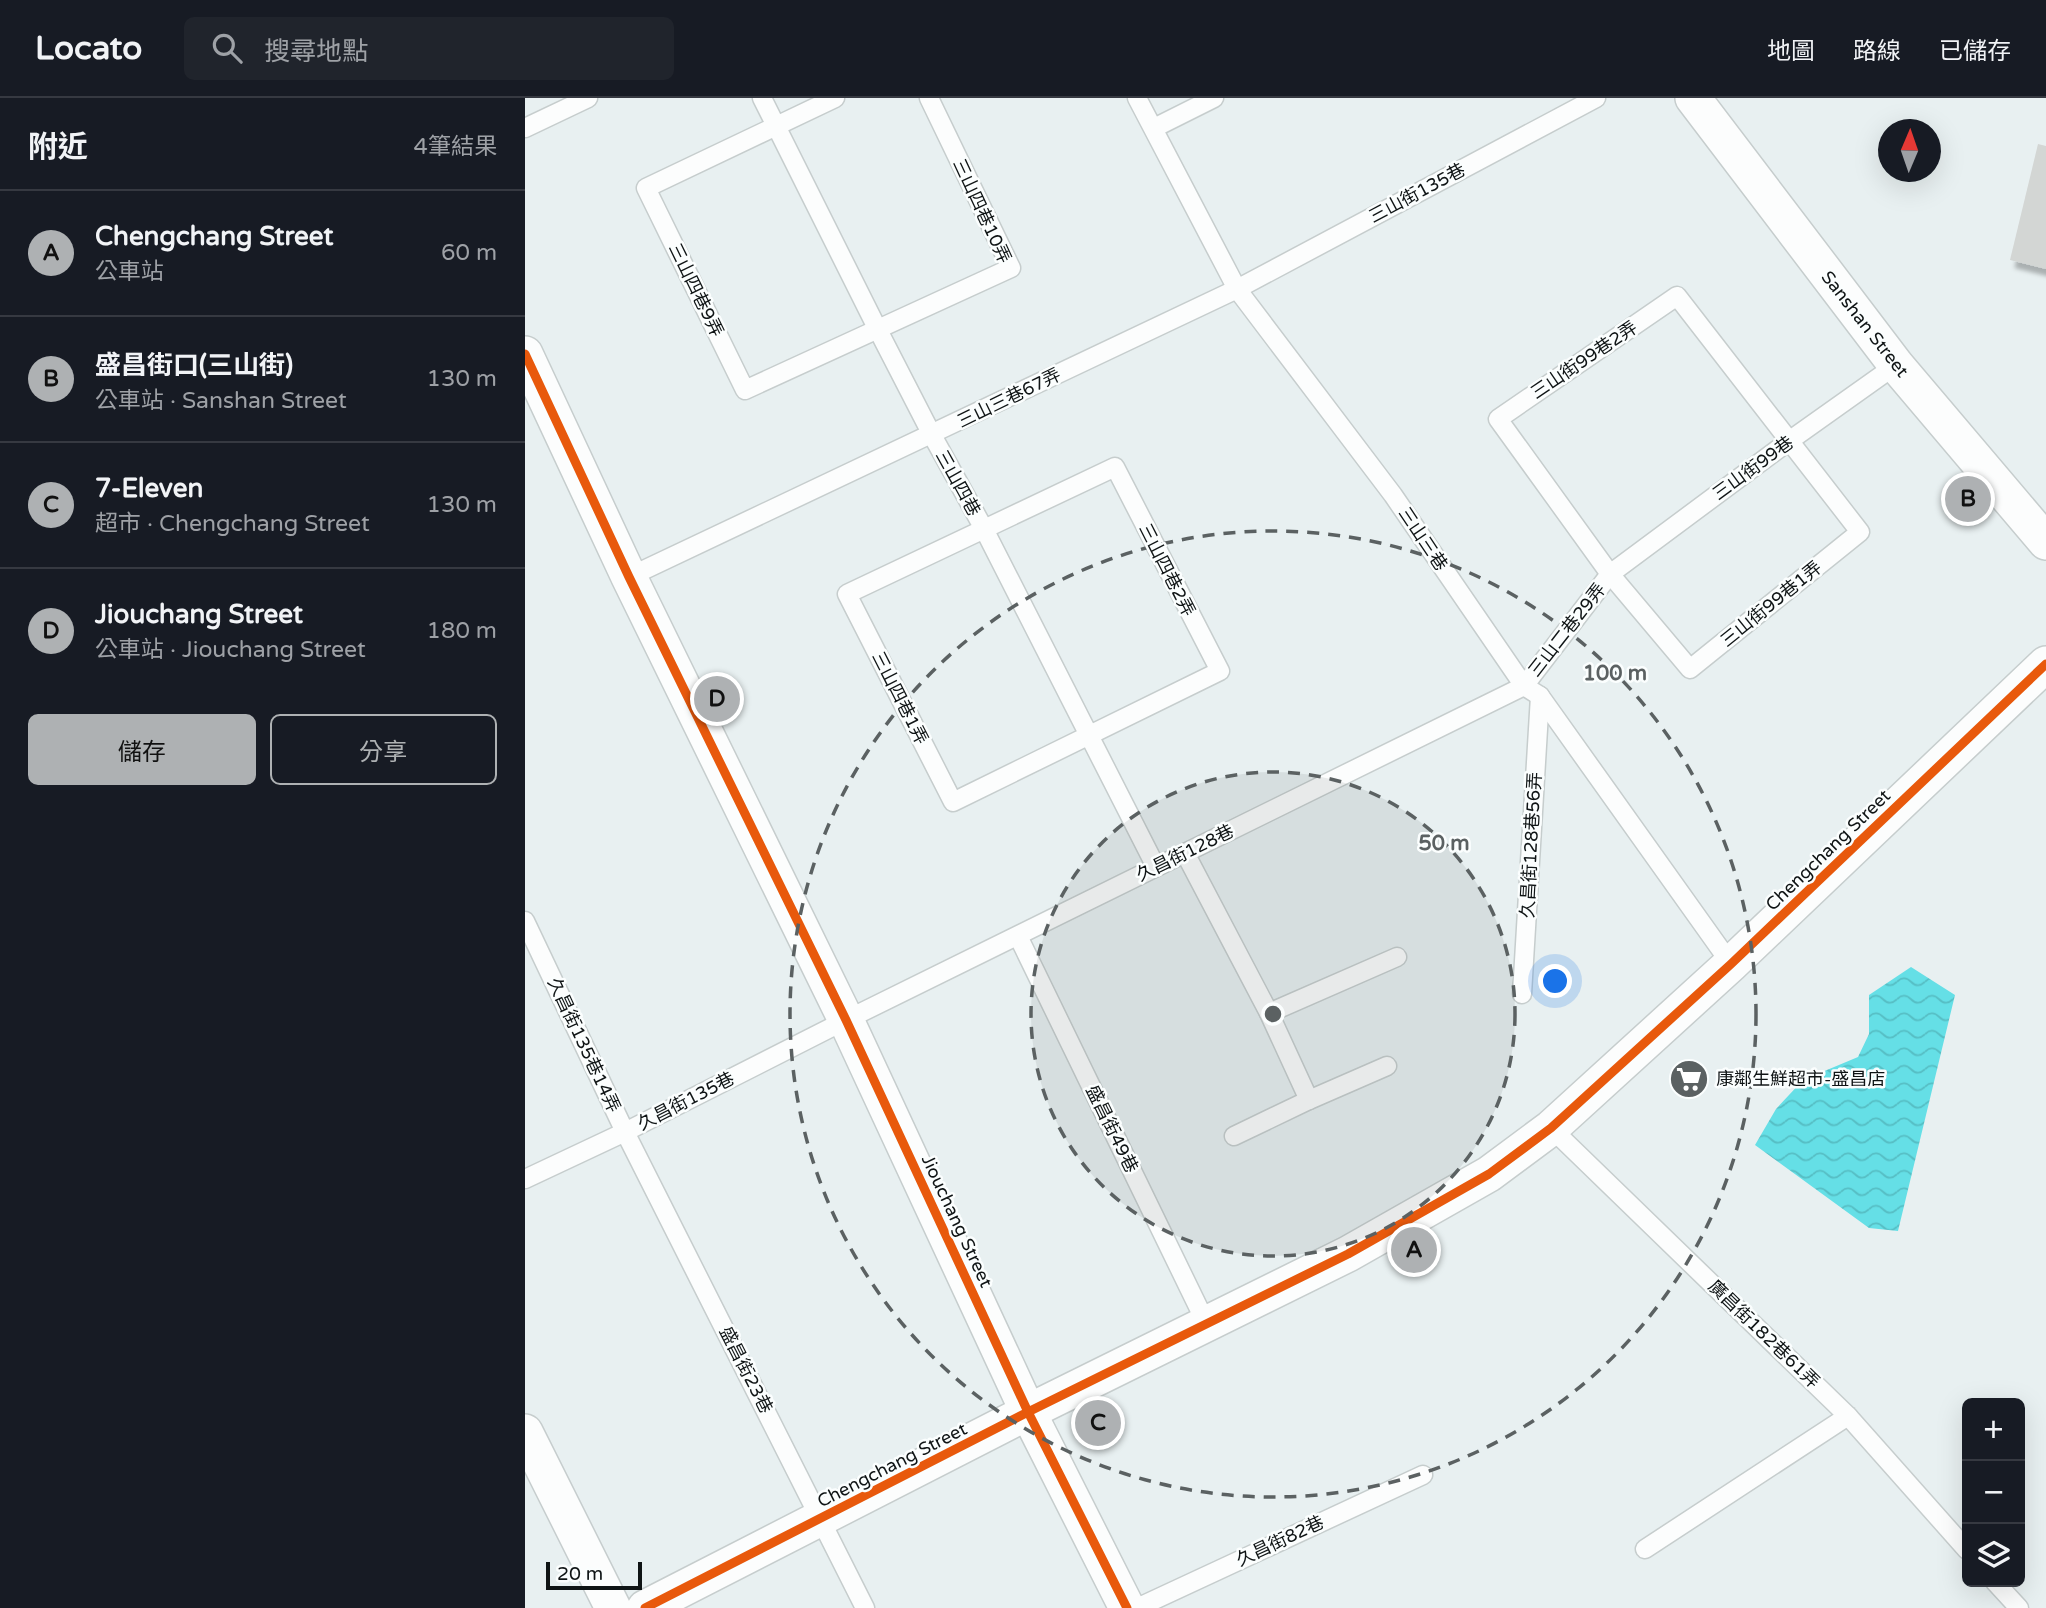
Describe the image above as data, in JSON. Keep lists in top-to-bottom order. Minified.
{"streets":{"street":["Sanshan Street","Chengchang Street","Jiouchang Street"],"lane":["三山街135巷","三山四巷10弄","三山四巷9弄","三山街99巷2弄","三山三巷67弄","三山街99巷","三山四巷","三山三巷","三山四巷2弄","三山街99巷1弄","三山二巷29弄","三山四巷1弄","久昌街128巷56弄","久昌街128巷","久昌街135巷14弄","久昌街135巷","盛昌街49巷","廣昌街182巷61弄","盛昌街23巷","久昌街82巷"]},"crossings":[["三山街135巷","三山三巷67弄"],["三山街135巷","三山三巷"],["三山四巷10弄","三山四巷9弄"],["三山四巷10弄","三山四巷"],["三山四巷9弄","三山四巷"],["Sanshan Street","三山街99巷"],["三山街99巷2弄","三山街99巷"],["三山街99巷2弄","三山街99巷1弄"],["三山街99巷2弄","三山二巷29弄"],["三山三巷67弄","三山四巷"],["三山三巷67弄","三山三巷"],["三山三巷67弄","Jiouchang Street"],["三山街99巷","三山街99巷1弄"],["三山街99巷","三山二巷29弄"],["三山四巷","三山四巷2弄"],["三山四巷","三山四巷1弄"],["三山四巷","久昌街128巷"],["三山三巷","三山二巷29弄"],["三山三巷","久昌街128巷56弄"],["三山三巷","Chengchang Street"],["三山三巷","久昌街128巷"],["三山四巷2弄","三山四巷1弄"],["三山街99巷1弄","三山二巷29弄"],["三山二巷29弄","久昌街128巷"],["Chengchang Street","盛昌街49巷"],["Chengchang Street","Jiouchang Street"],["Chengchang Street","廣昌街182巷61弄"],["Chengchang Street","盛昌街23巷"],["久昌街128巷","久昌街135巷"],["久昌街128巷","盛昌街49巷"],["久昌街128巷","Jiouchang Street"],["久昌街135巷14弄","久昌街135巷"],["久昌街135巷14弄","盛昌街23巷"],["久昌街135巷","Jiouchang Street"],["久昌街135巷","盛昌街23巷"]],"places":{"supermarket":["康鄰生鮮超市-盛昌店"]},"scale_bar":"20 m","north":"top","page":{"header":"Locato","search":"搜尋地點","nav":["地圖","路線","已儲存"],"heading":["附近","4筆結果"],"list":[{"mark":"A","name":"Chengchang Street","note":"公車站","value":"60 m"},{"mark":"B","name":"盛昌街口(三山街)","note":"公車站 · Sanshan Street","value":"130 m"},{"mark":"C","name":"7-Eleven","note":"超市 · Chengchang Street","value":"130 m"},{"mark":"D","name":"Jiouchang Street","note":"公車站 · Jiouchang Street","value":"180 m"}],"pins":["B","D","A","C"],"buttons":["儲存","分享"],"map_buttons":["+","−"],"scale":"20 m"},"rings":["100 m","50 m"]}
